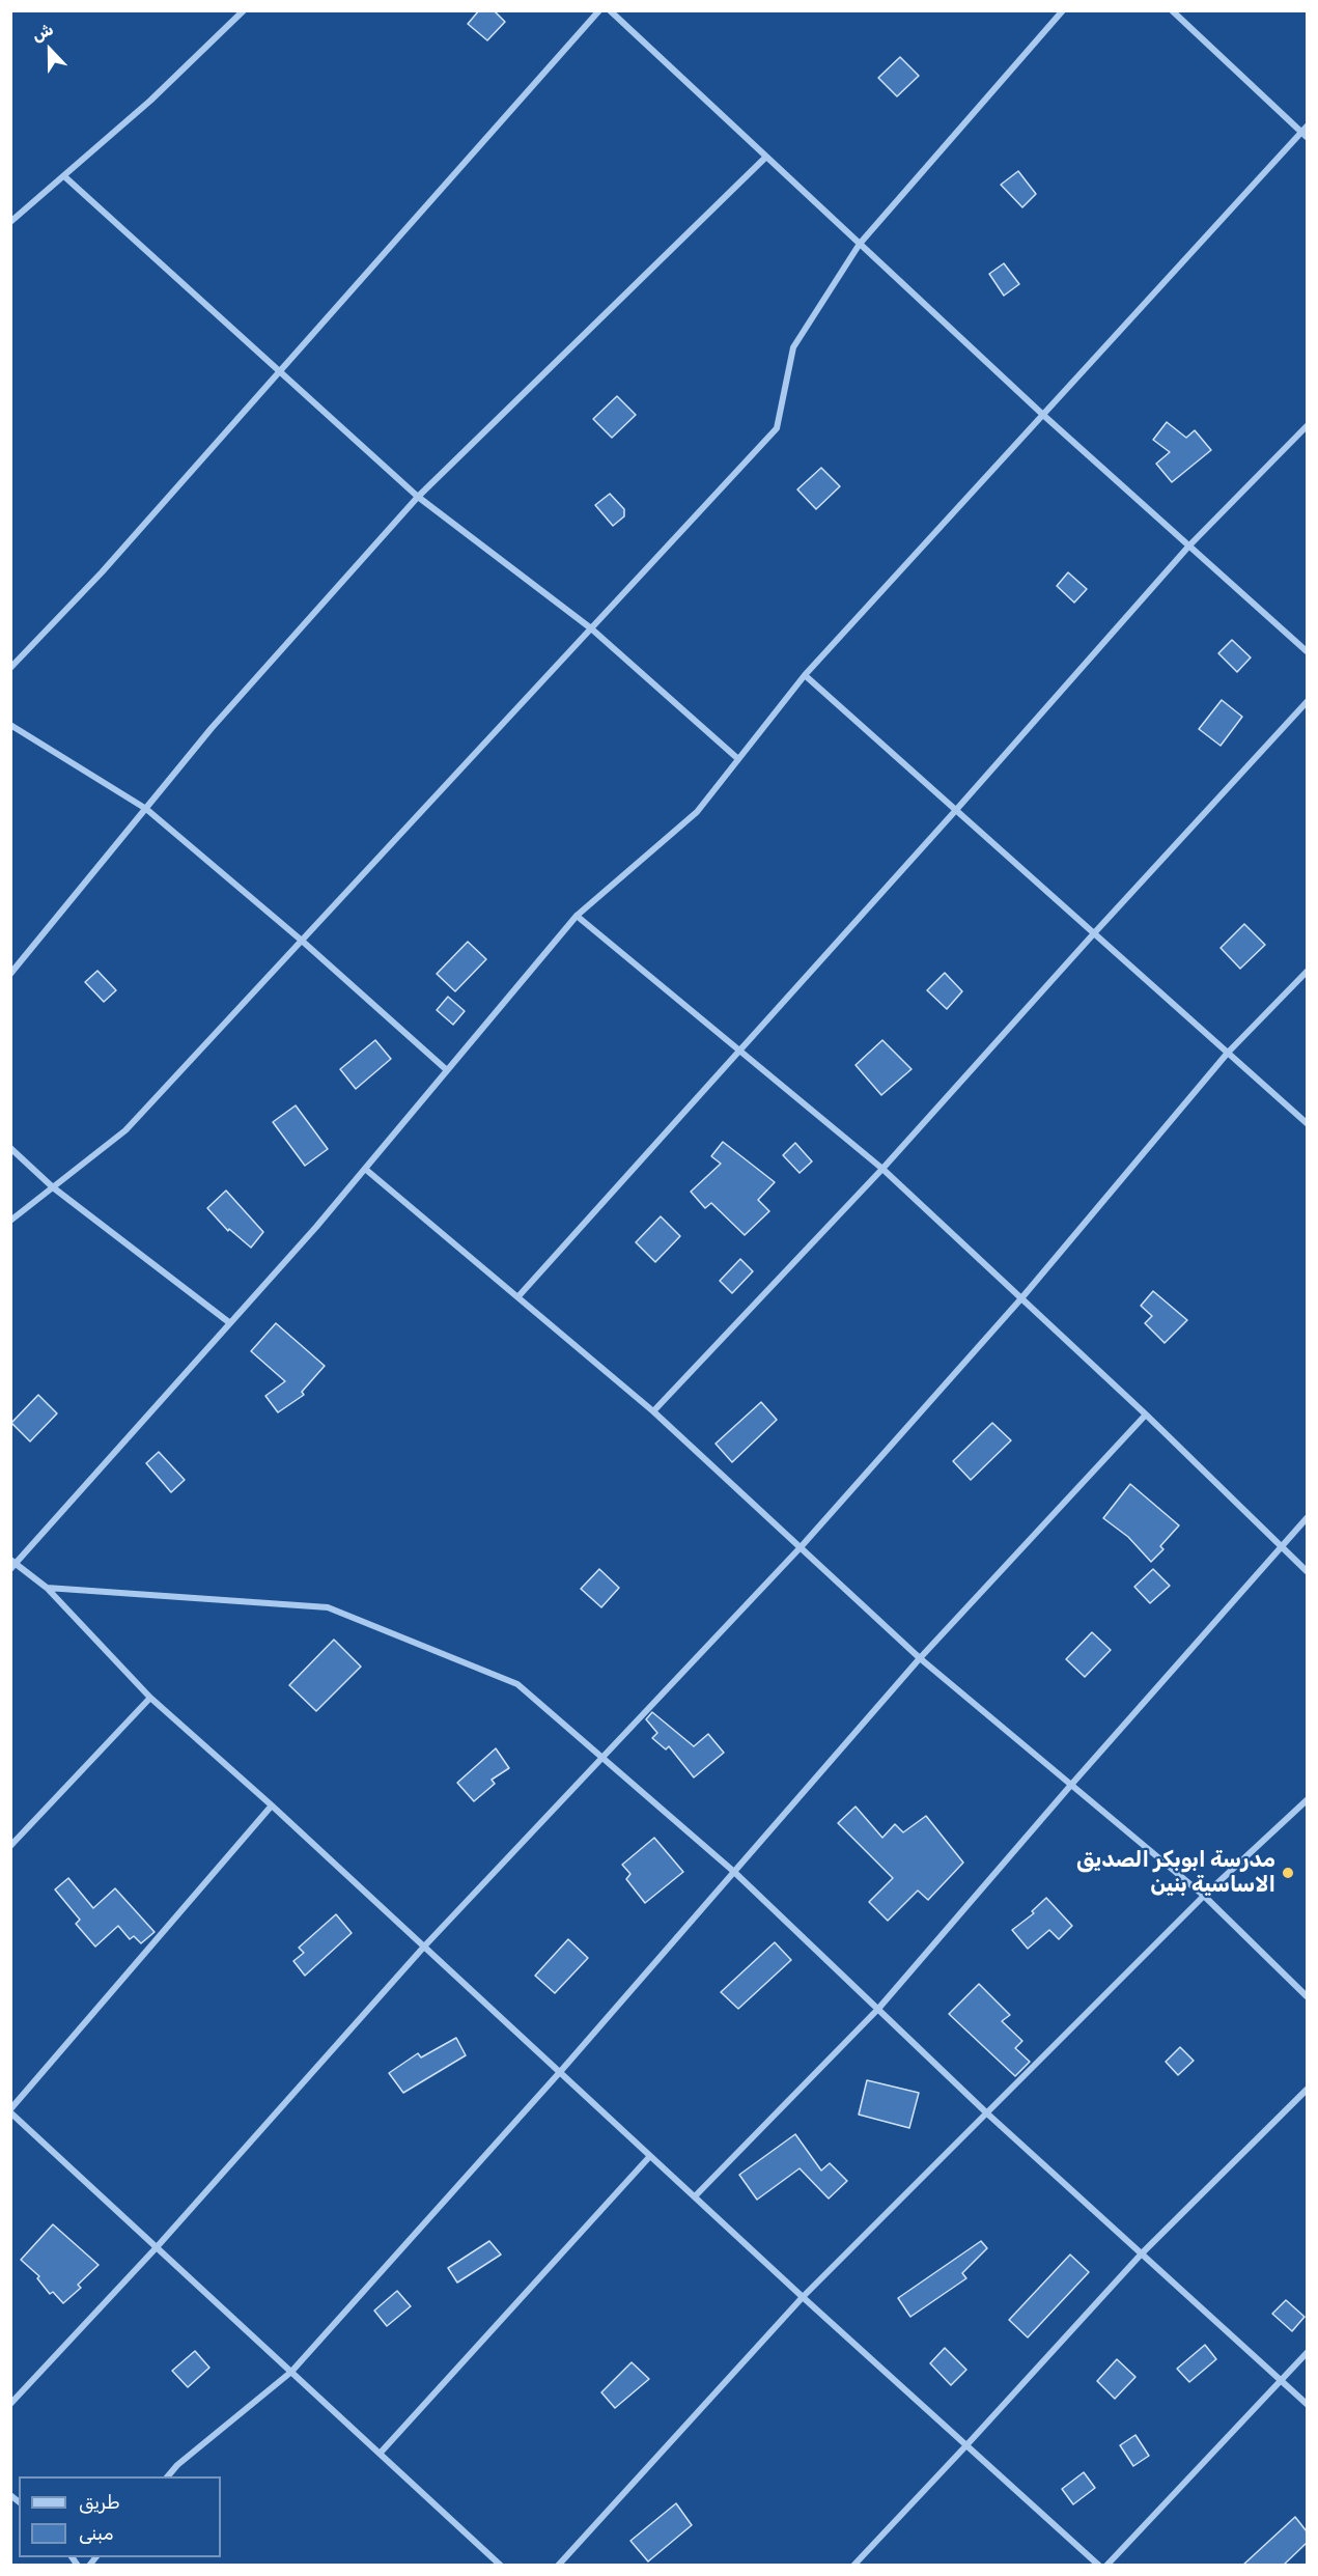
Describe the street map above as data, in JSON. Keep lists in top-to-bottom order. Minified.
{"places":["مدرسة ابوبكر الصديق الاساسية بنين"],"legend":["طريق","مبنى"],"north":"top"}
